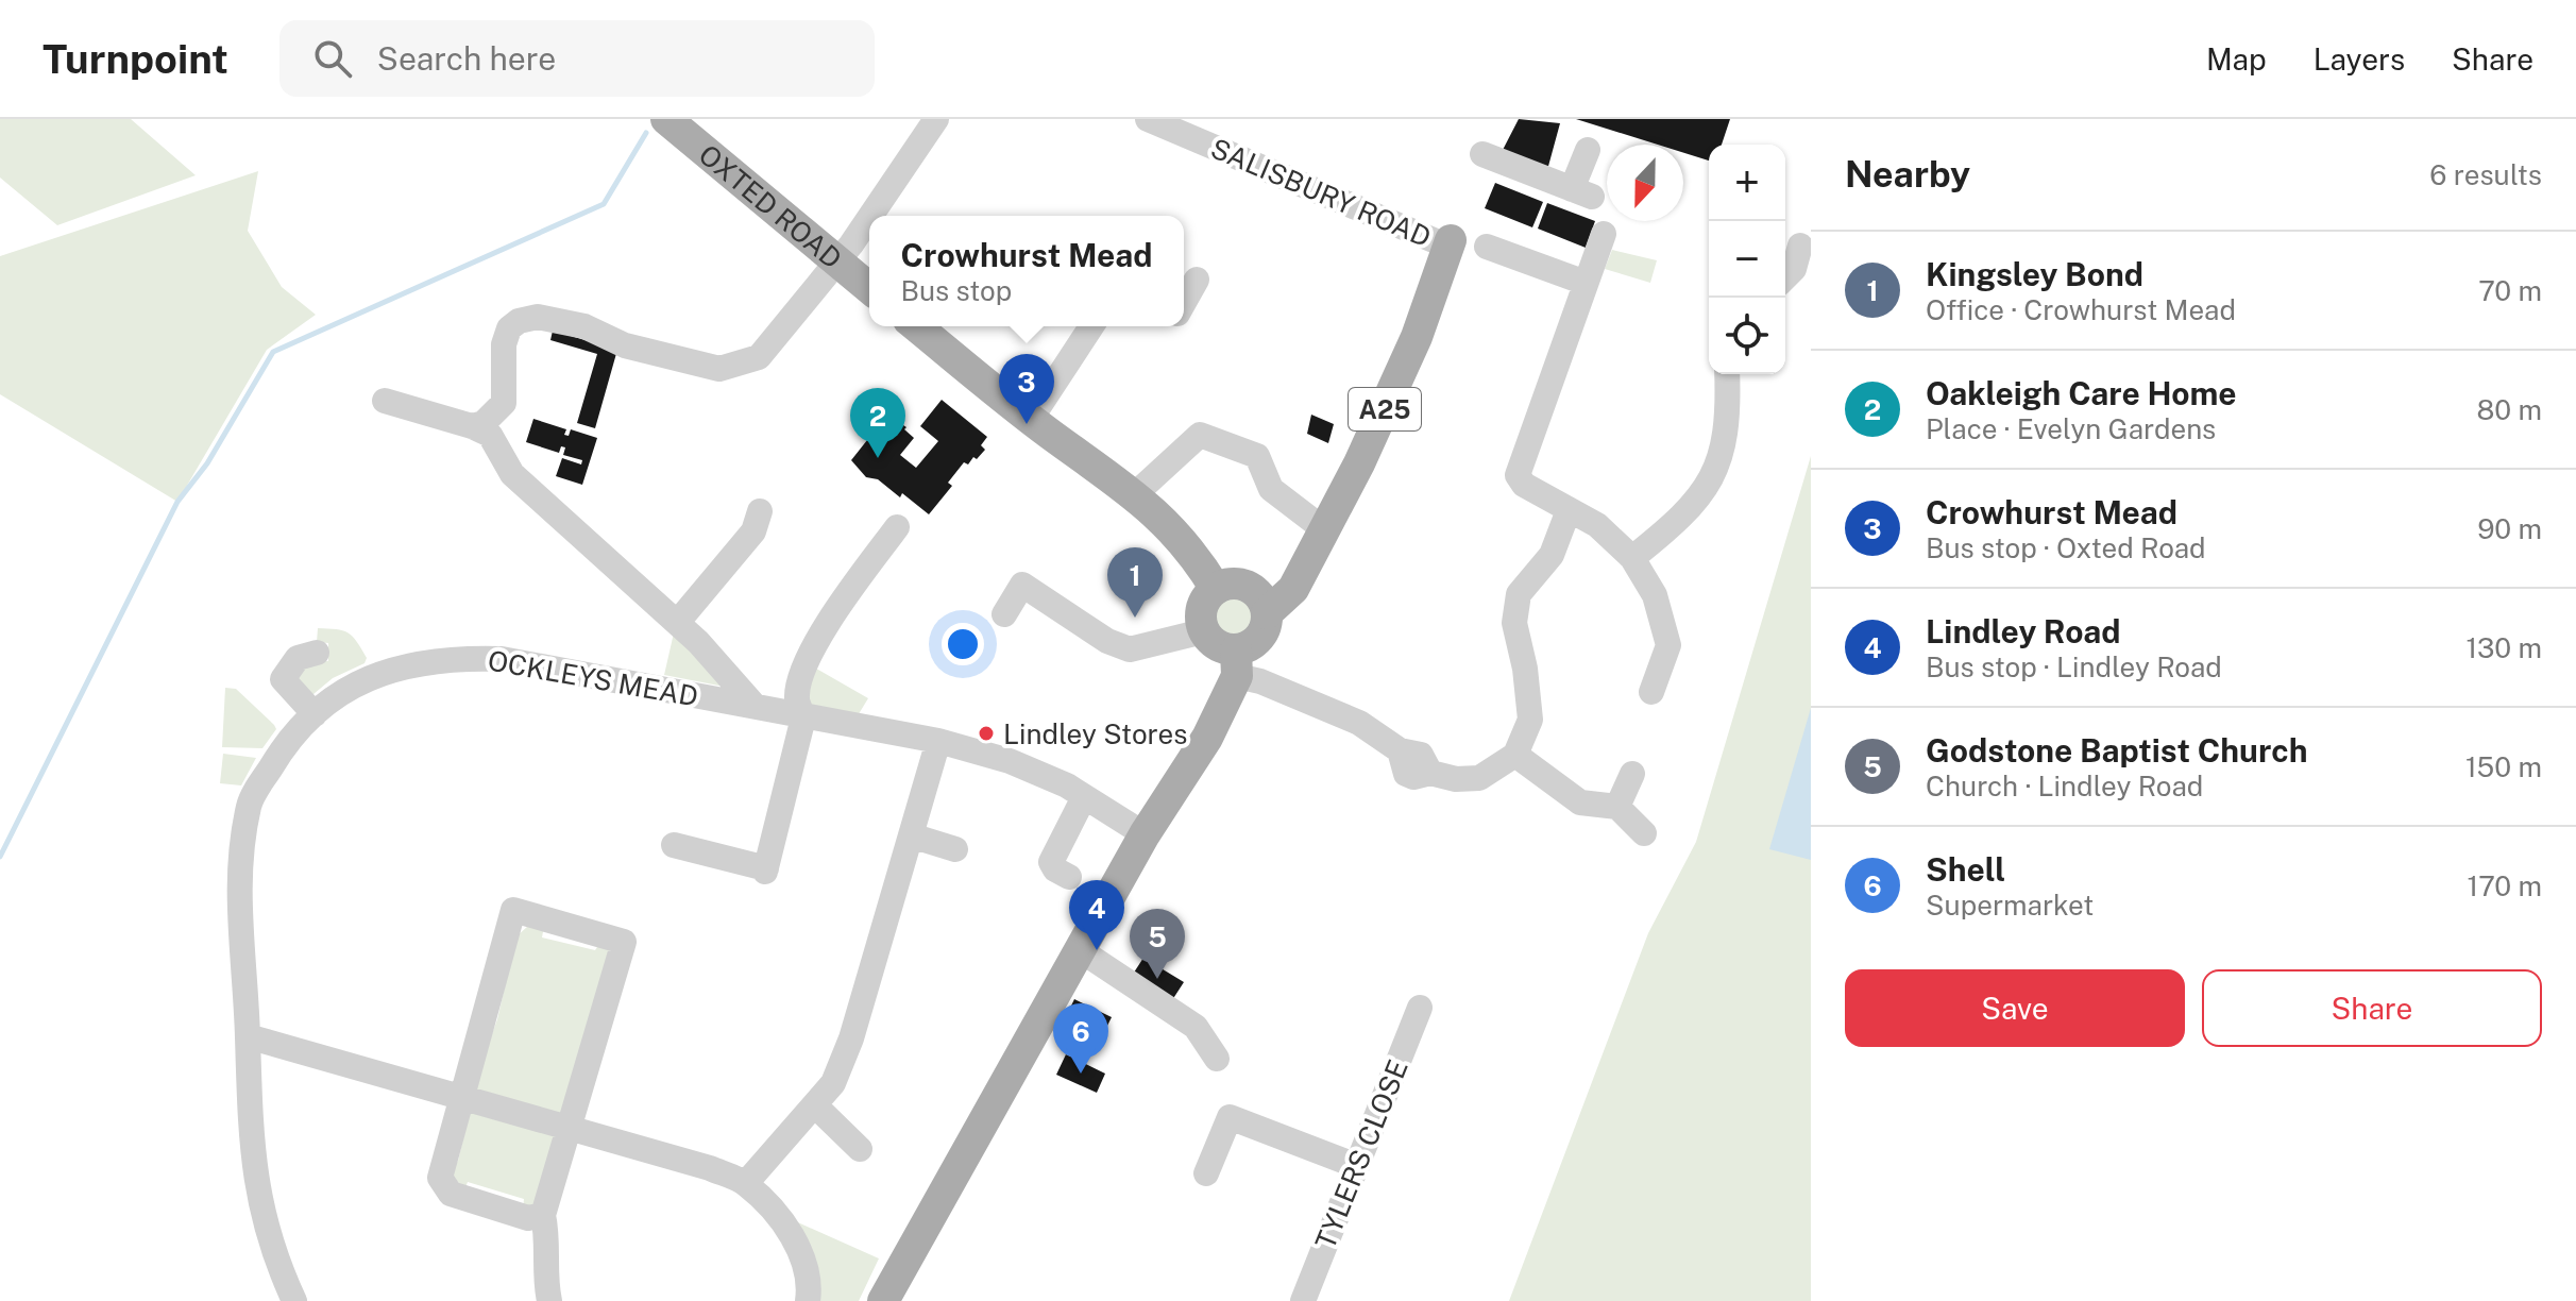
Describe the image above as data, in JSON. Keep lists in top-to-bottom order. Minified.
{"streets":{"main road":["OXTED ROAD","A25"],"street":["SALISBURY ROAD","OCKLEYS MEAD","TYLERS CLOSE"]},"crossings":[["SALISBURY ROAD","A25"]],"places":["Lindley Stores"],"north":"bottom","page":{"header":"Turnpoint","search":"Search here","nav":["Map","Layers","Share"],"heading":["Nearby","6 results"],"map_buttons":["+","−"],"popup":["Crowhurst Mead","Bus stop"],"list":[{"mark":"1","name":"Kingsley Bond","note":"Office · Crowhurst Mead","value":"70 m"},{"mark":"2","name":"Oakleigh Care Home","note":"Place · Evelyn Gardens","value":"80 m"},{"mark":"3","name":"Crowhurst Mead","note":"Bus stop · Oxted Road","value":"90 m"},{"mark":"4","name":"Lindley Road","note":"Bus stop · Lindley Road","value":"130 m"},{"mark":"5","name":"Godstone Baptist Church","note":"Church · Lindley Road","value":"150 m"},{"mark":"6","name":"Shell","note":"Supermarket","value":"170 m"}],"pins":["3","2","1","4","5","6"],"buttons":["Save","Share"]}}
